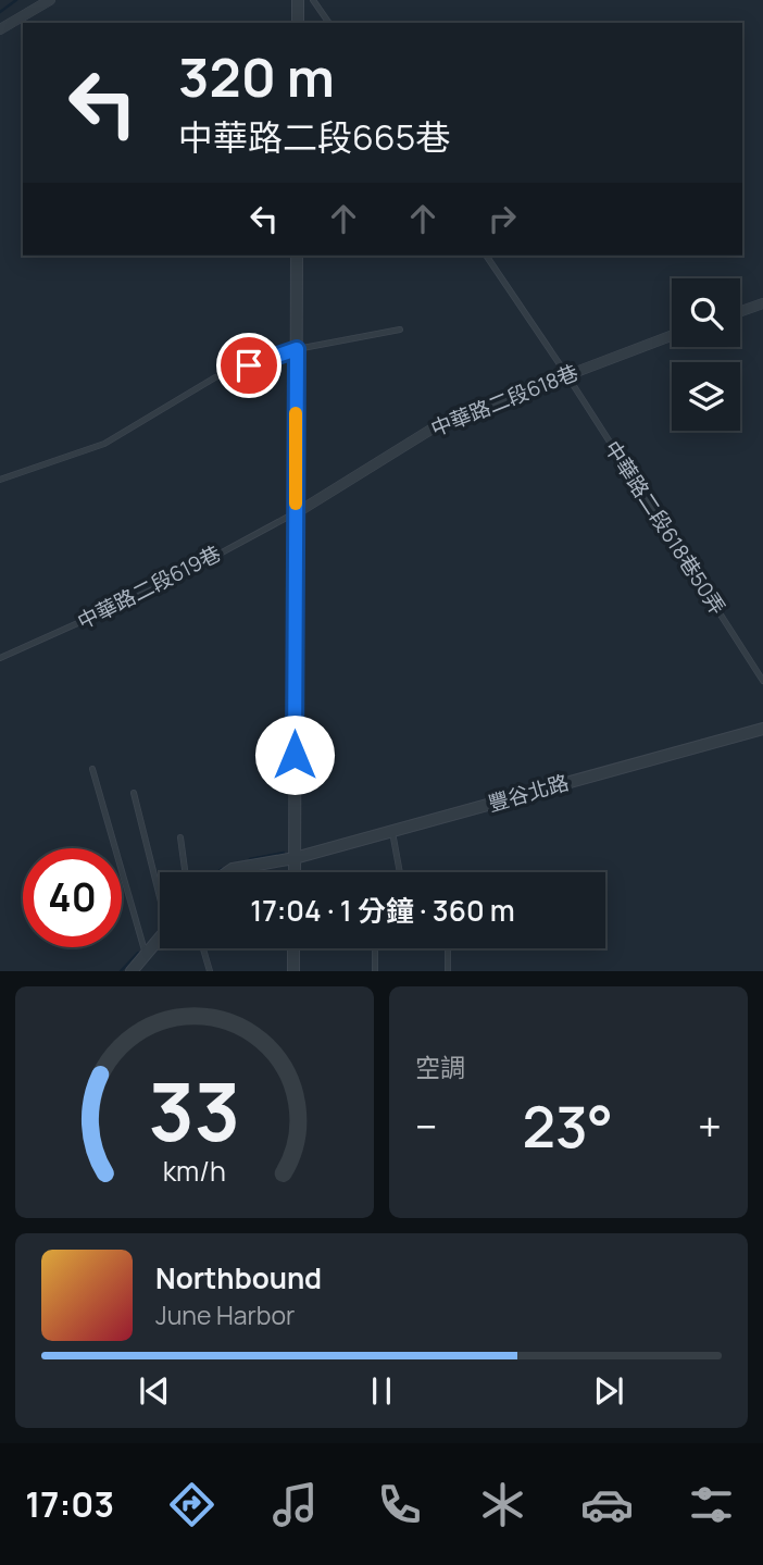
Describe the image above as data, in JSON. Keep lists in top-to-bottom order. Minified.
{"streets":{"street":["中華路二段618巷","豐谷北路"],"lane":["中華路二段618巷50弄","中華路二段619巷"]},"crossings":[["中華路二段618巷","中華路二段618巷50弄"],["中華路二段618巷","中華路二段619巷"]],"page":{"turn":["320 m","中華路二段665巷"],"limit":"40","trip":"17:04 · 1 分鐘 · 360 m","tile":"空調","heat":["−","23°","+"],"song":["Northbound","June Harbor"],"tabs":"17:03","gauge":["33","km/h"]}}
